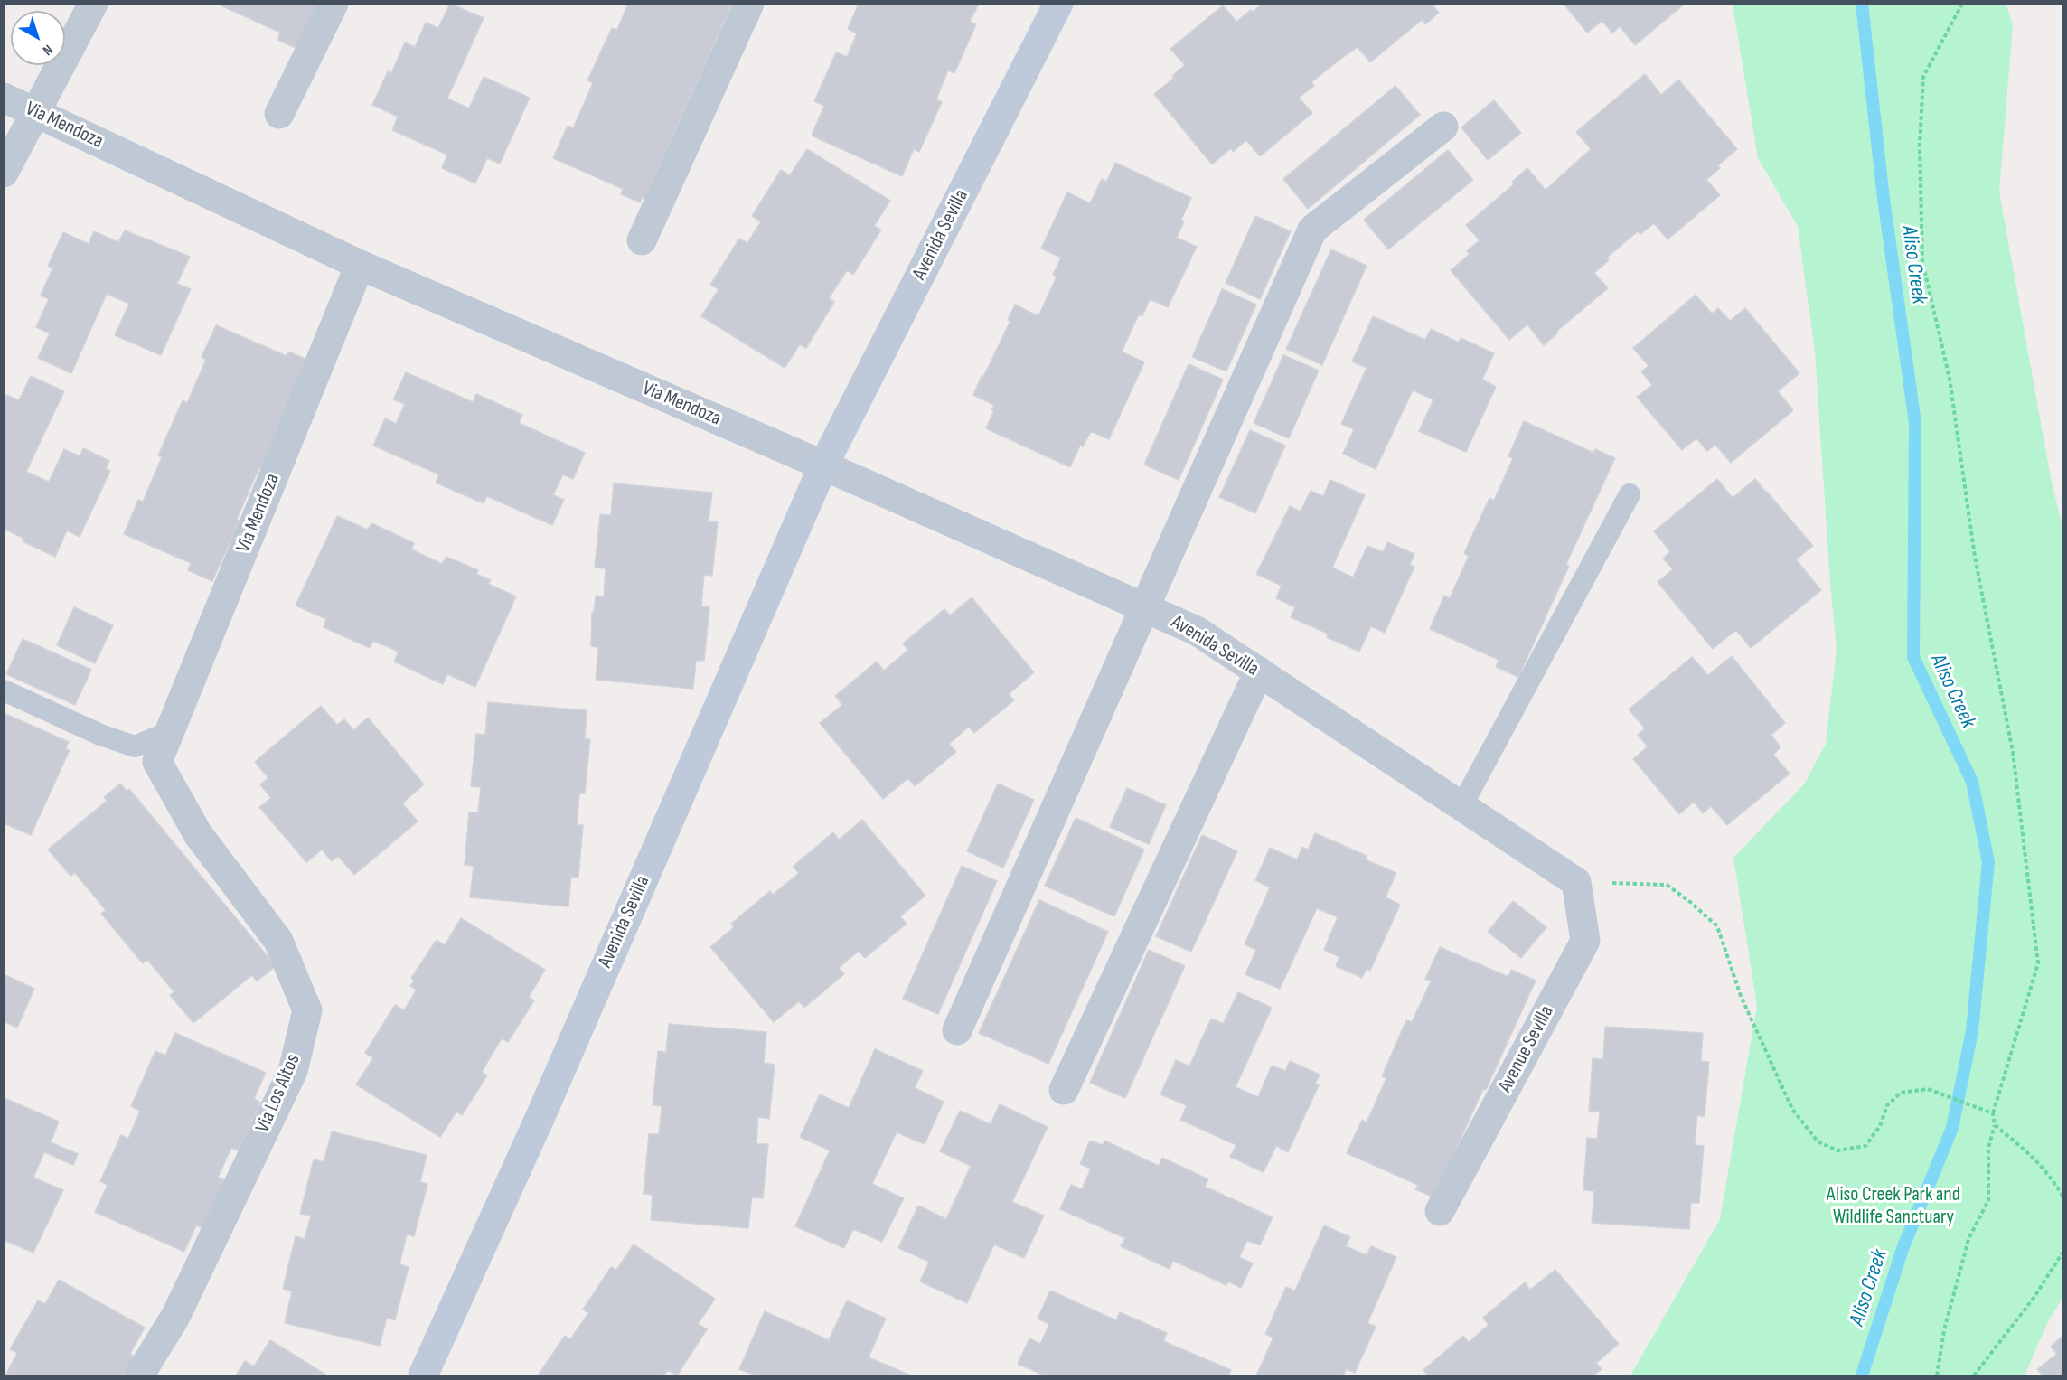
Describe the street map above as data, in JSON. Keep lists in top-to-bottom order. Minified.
{"streets":{"street":["Via Mendoza","Avenida Sevilla","Avenue Sevilla","Via Los Altos"]},"crossings":[["Via Mendoza","Avenida Sevilla"],["Via Mendoza","Via Los Altos"],["Avenida Sevilla","Avenue Sevilla"]],"water":["Aliso Creek"],"parks":["Aliso Creek Park and Wildlife Sanctuary"],"north":"bottom right"}
